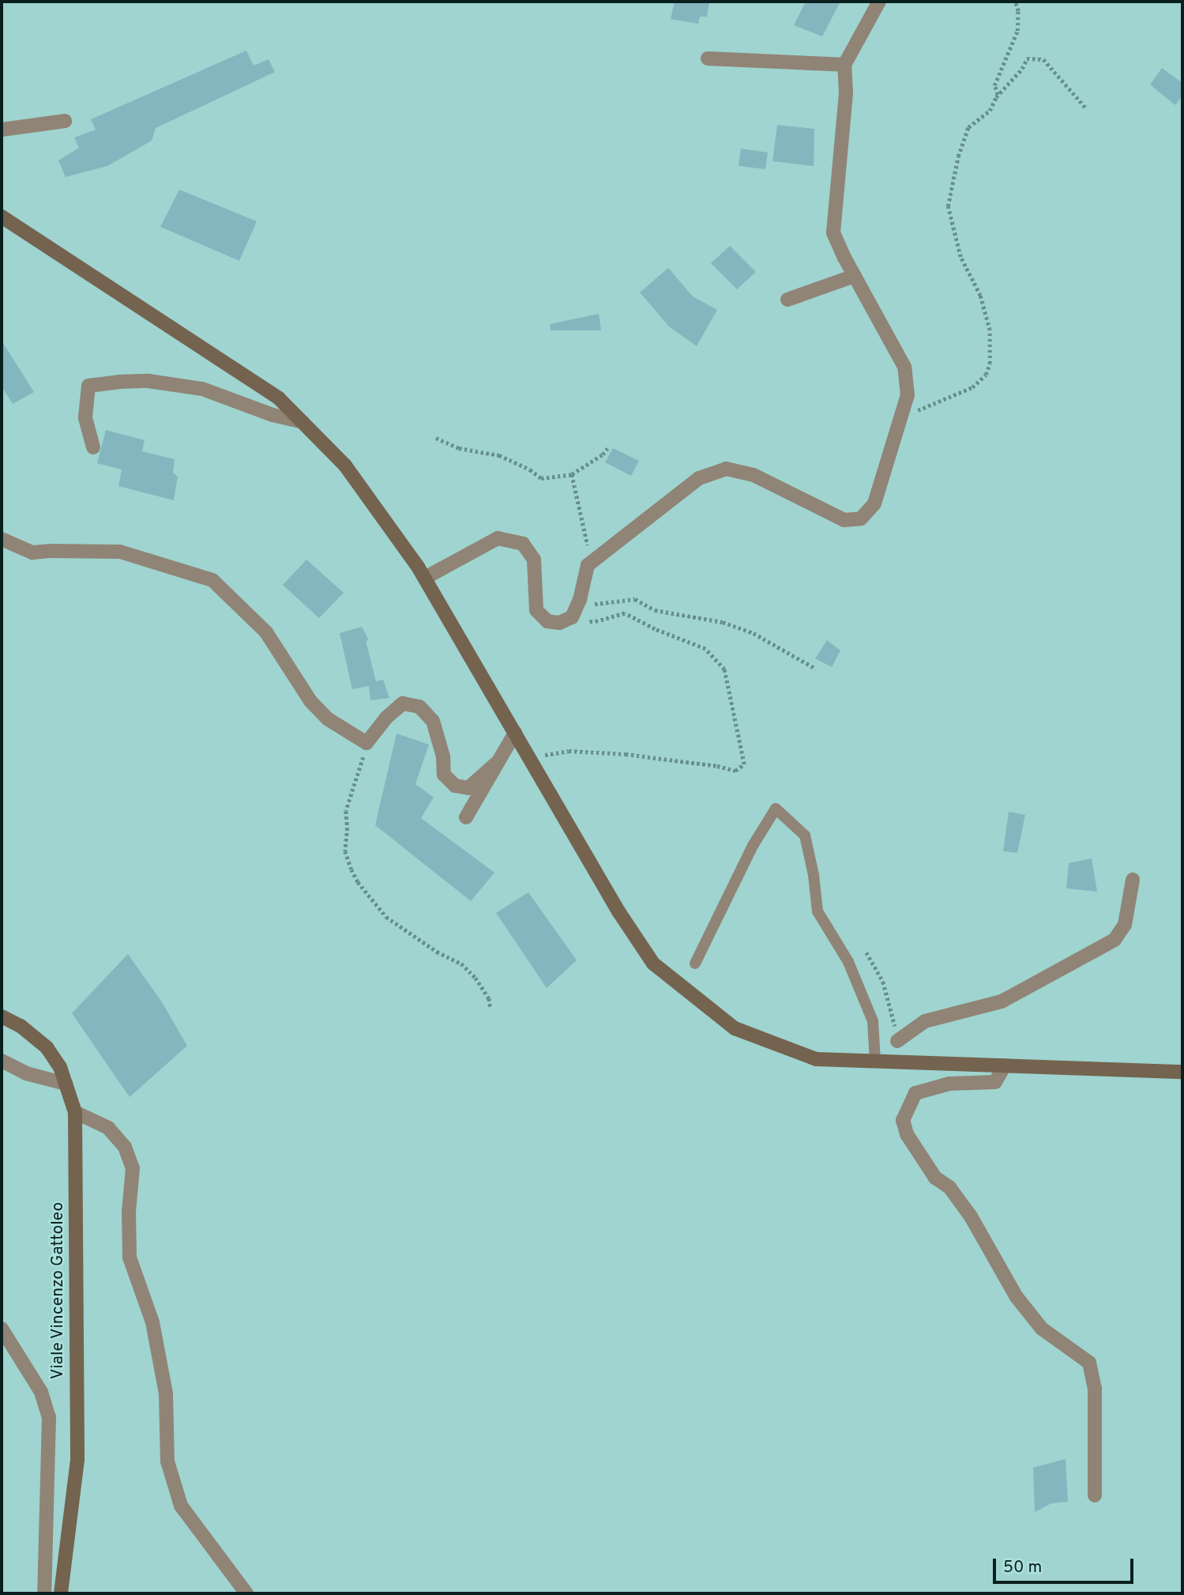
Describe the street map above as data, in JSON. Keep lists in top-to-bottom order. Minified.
{"streets":{"main road":["Viale Vincenzo Gattoleo"]},"scale_bar":"50 m"}
